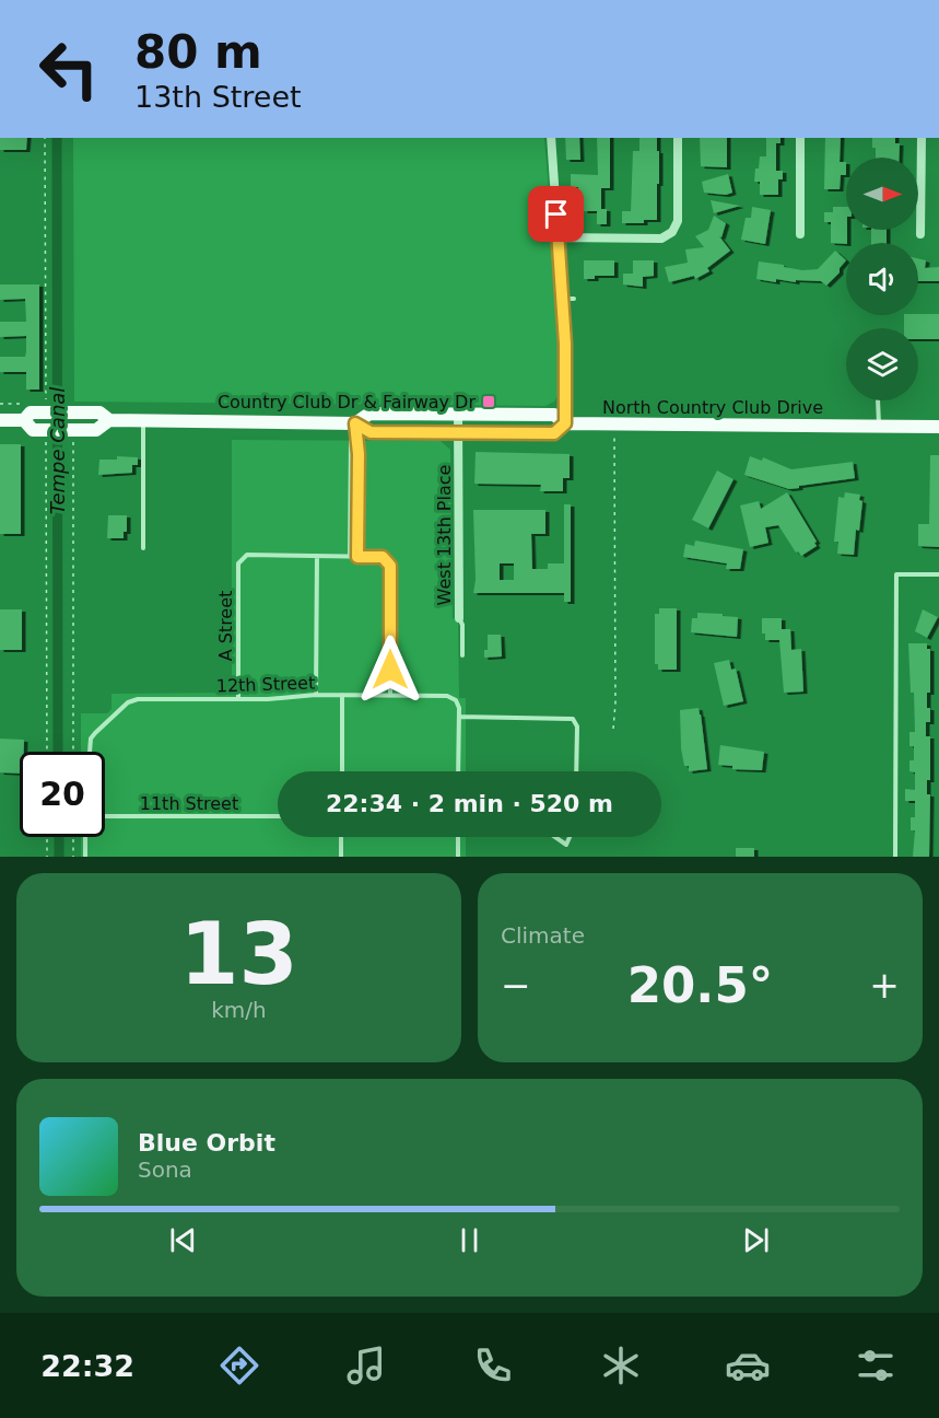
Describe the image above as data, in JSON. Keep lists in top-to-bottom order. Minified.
{"streets":{"main road":["North Country Club Drive"],"street":["West 13th Place"],"lane":["A Street","12th Street","11th Street"]},"crossings":[["North Country Club Drive","West 13th Place"],["A Street","12th Street"]],"water":["Tempe Canal"],"places":{"transit":["Country Club Dr & Fairway Dr"]},"north":"right","page":{"turn":["80 m","13th Street"],"limit":"20","trip":"22:34 · 2 min · 520 m","tile":[["13","km/h"],"Climate"],"heat":["−","20.5°","+"],"song":["Blue Orbit","Sona"],"tabs":"22:32"}}
